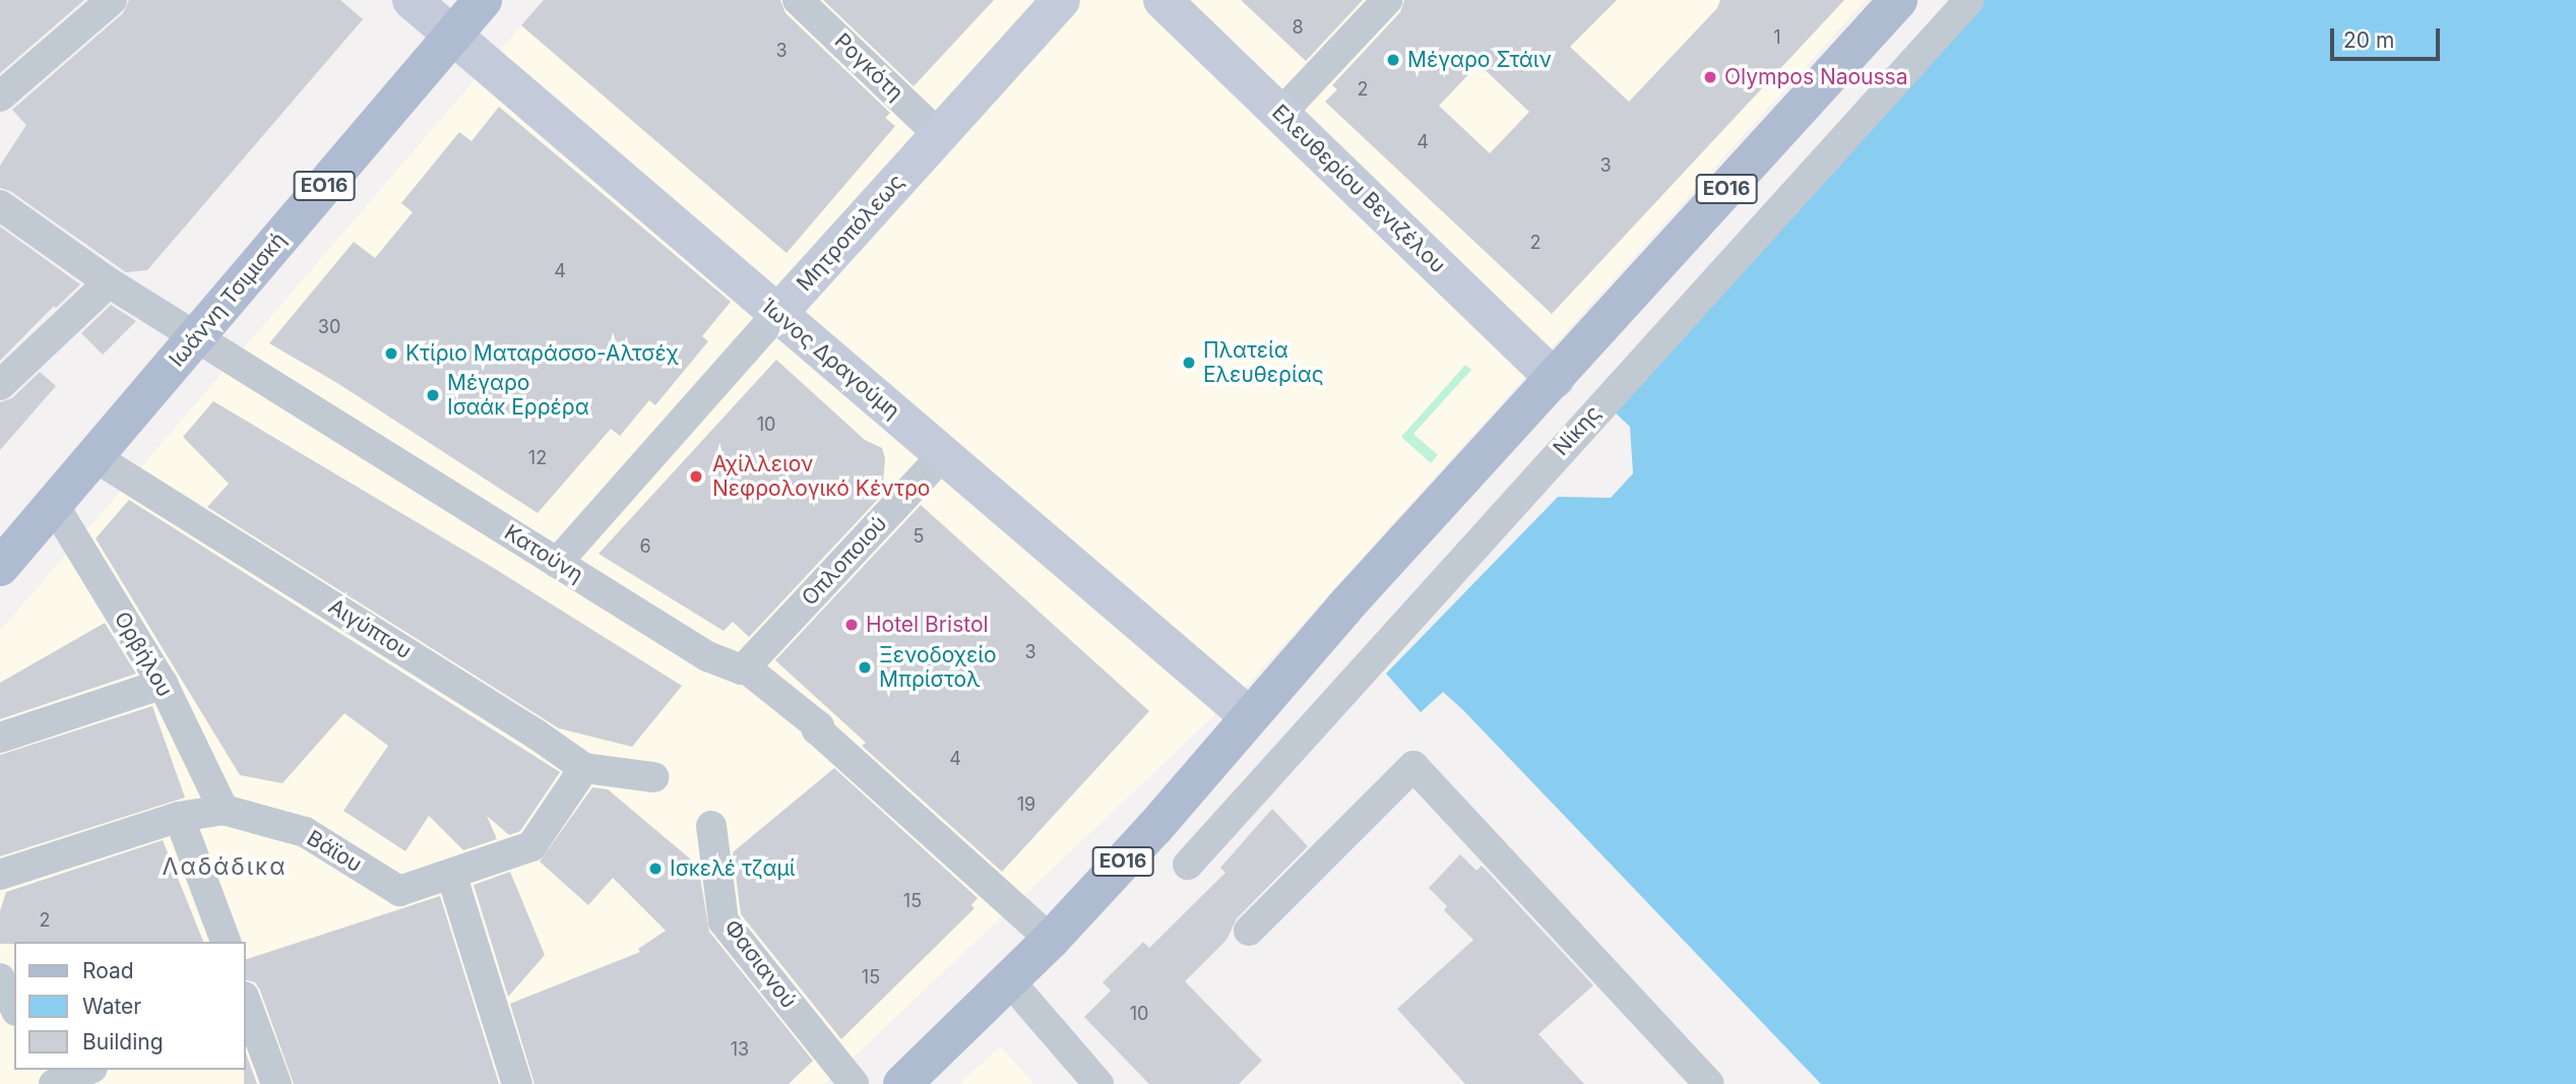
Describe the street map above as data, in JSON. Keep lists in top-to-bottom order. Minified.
{"streets":{"main road":["ΕΟ16","Ελευθερίου Βενιζέλου","Μητροπόλεως","Ιωάννη Τσιμισκή","Ίωνος Δραγούμη"],"street":["Ρογκότη","Νίκης","Κατούνη","Οπλοποιού","Αιγύπτου","Ορβήλου","Βάϊου","Φασιανού"]},"crossings":[["Ρογκότη","Μητροπόλεως"],["ΕΟ16","Ελευθερίου Βενιζέλου"],["ΕΟ16","Ίωνος Δραγούμη"],["ΕΟ16","Κατούνη"],["Μητροπόλεως","Ίωνος Δραγούμη"],["Μητροπόλεως","Κατούνη"],["Ιωάννη Τσιμισκή","Ίωνος Δραγούμη"],["Ιωάννη Τσιμισκή","Κατούνη"],["Ιωάννη Τσιμισκή","Αιγύπτου"],["Ιωάννη Τσιμισκή","Ορβήλου"],["Ίωνος Δραγούμη","Οπλοποιού"],["Κατούνη","Οπλοποιού"],["Αιγύπτου","Βάϊου"],["Ορβήλου","Βάϊου"]],"districts":["Λαδάδικα"],"places":["Μέγαρο Στάιν","Olympos Naoussa","Κτίριο Ματαράσσο-Αλτσέχ","Πλατεία Ελευθερίας","Μέγαρο Ισαάκ Ερρέρα","Αχίλλειον Νεφρολογικό Κέντρο","Hotel Bristol","Ξενοδοχείο Μπρίστολ","Ισκελέ τζαμί"],"house_numbers":["8","1","3","2","4","3","2","4","30","10","12","5","6","3","4","19","15","2","15","10","13"],"legend":["Road","Water","Building"],"scale_bar":"20 m"}
